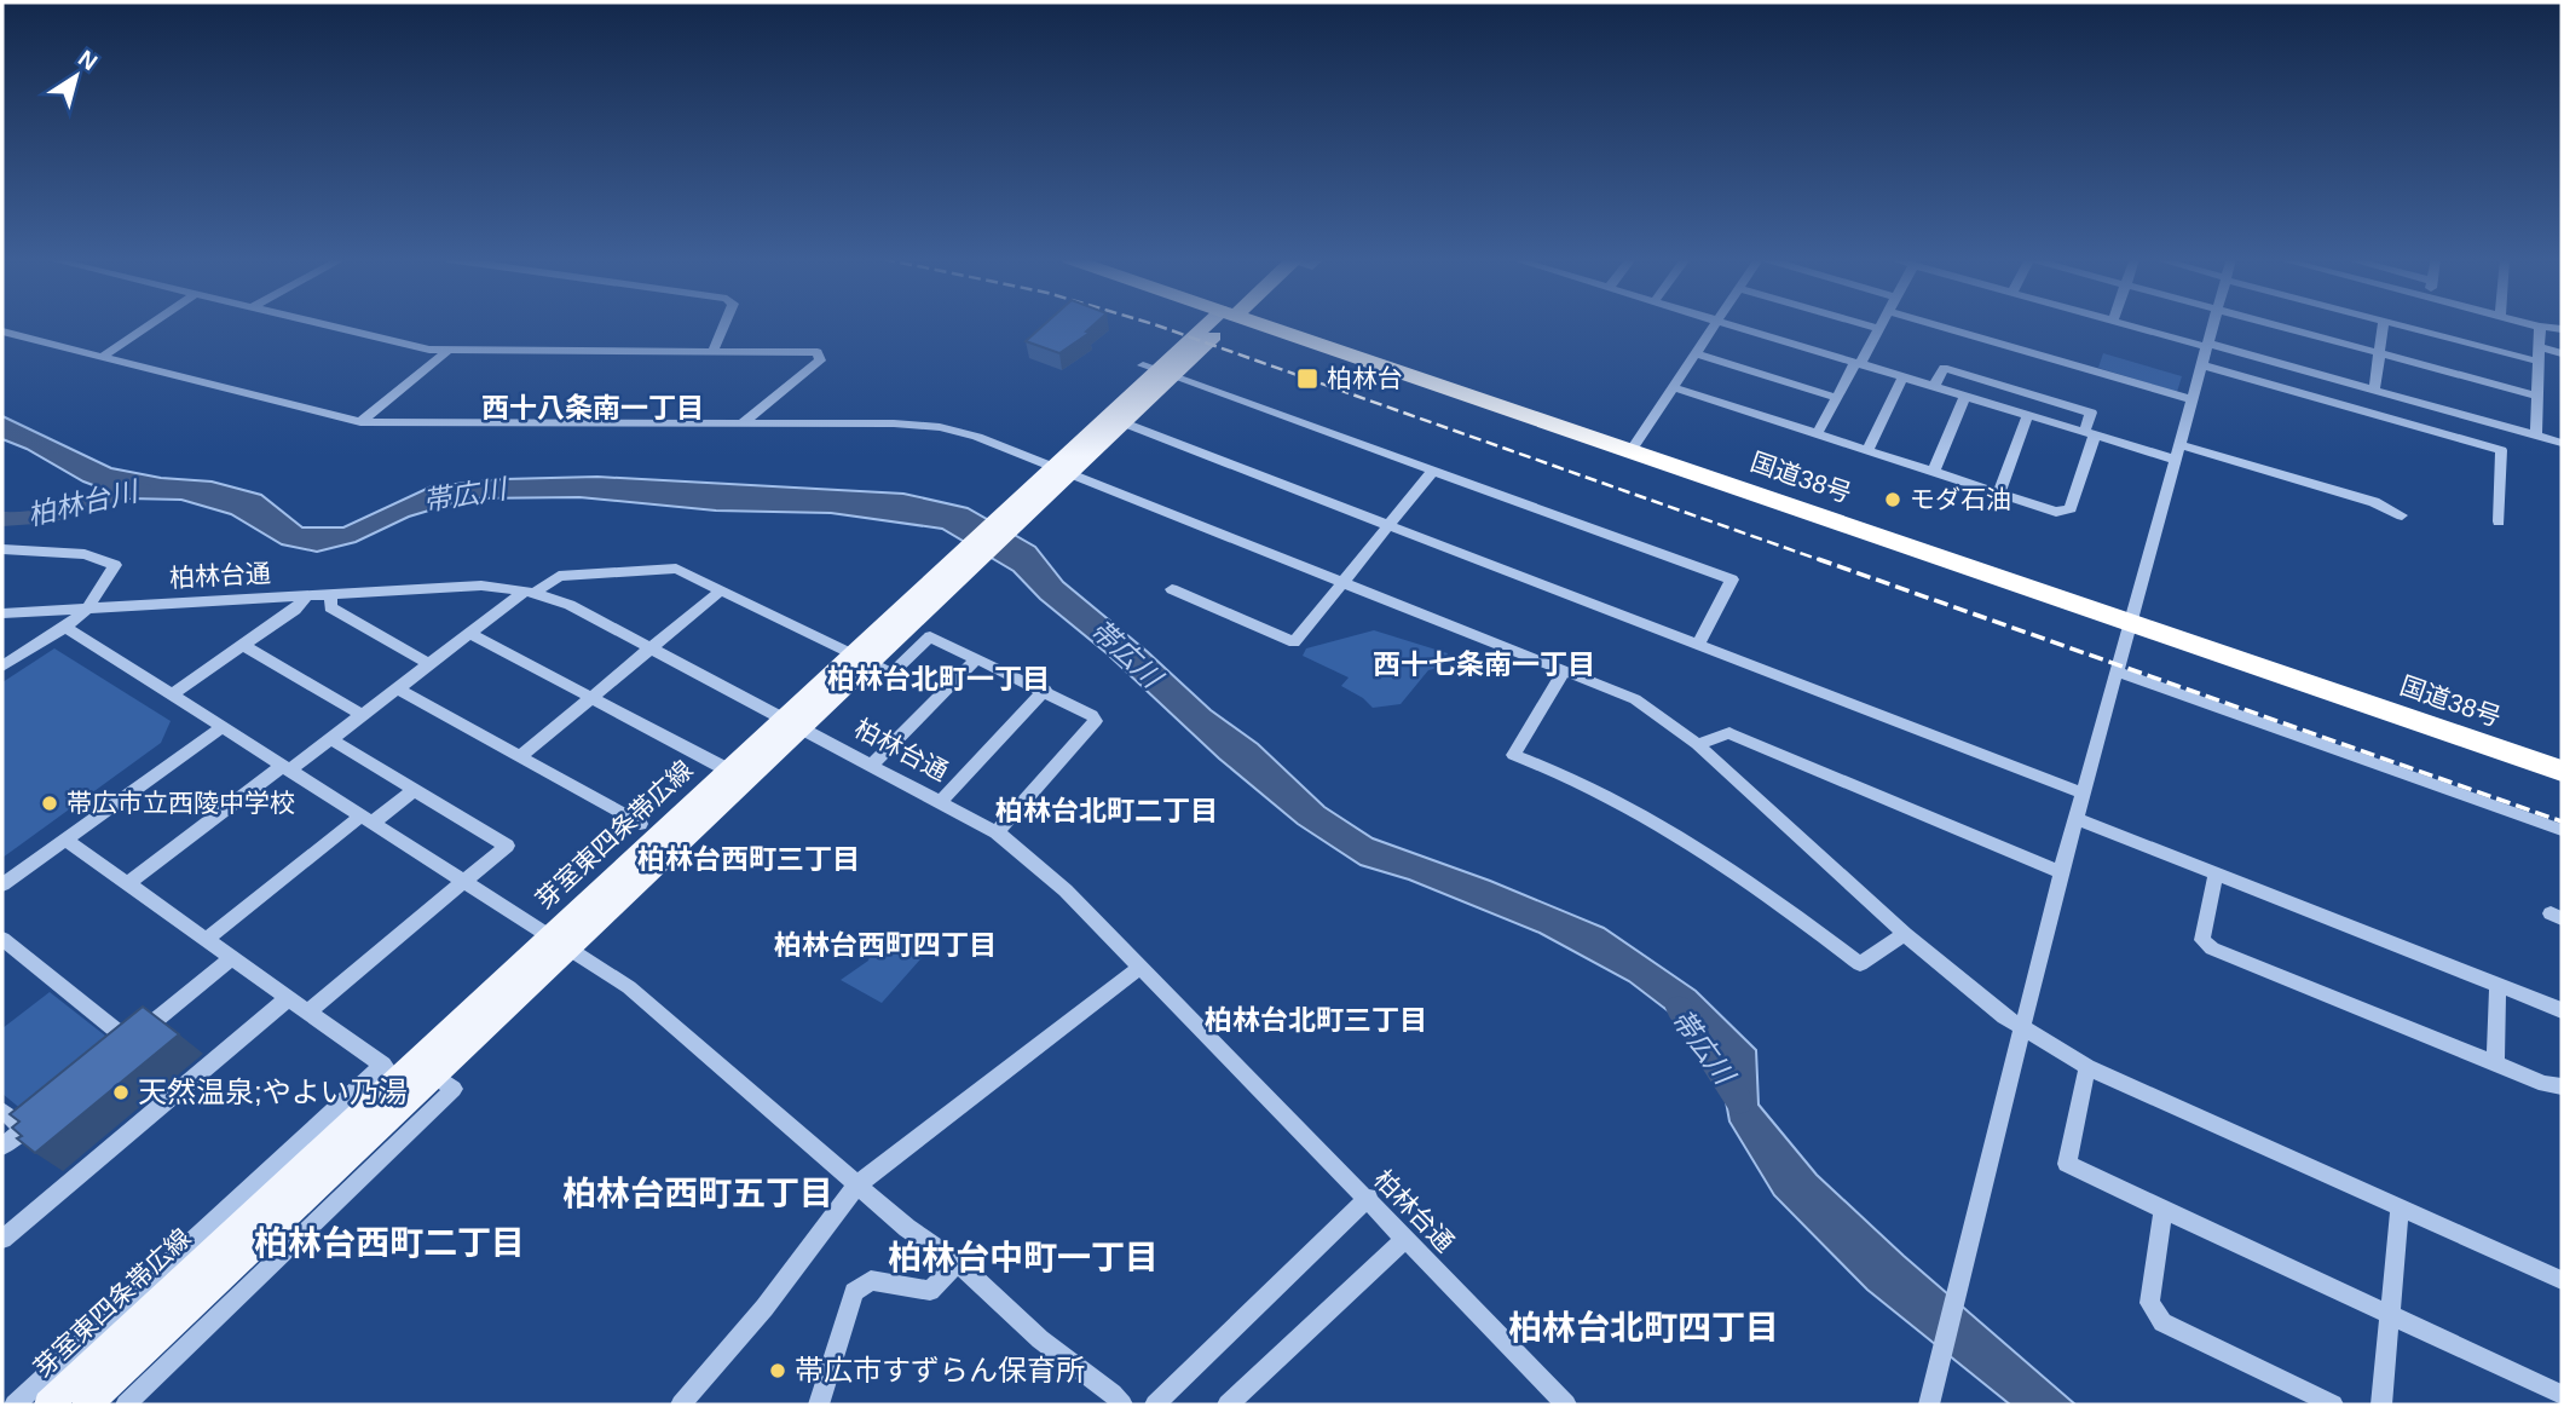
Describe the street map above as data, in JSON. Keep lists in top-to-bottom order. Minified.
{"streets":{"highway":["国道38号"],"main road":["芽室東四条帯広線"],"street":["柏林台通"]},"crossings":[["柏林台通","芽室東四条帯広線"]],"districts":["西十八条南一丁目","西十七条南一丁目","柏林台北町一丁目","柏林台北町二丁目","柏林台西町三丁目","柏林台西町四丁目","柏林台北町三丁目","柏林台西町五丁目","柏林台西町二丁目","柏林台中町一丁目","柏林台北町四丁目"],"water":["帯広川","柏林台川"],"places":{"transit":["柏林台"],"other":["モダ石油","帯広市立西陵中学校","天然温泉;やよい乃湯","帯広市すずらん保育所"]},"north":"top right"}
